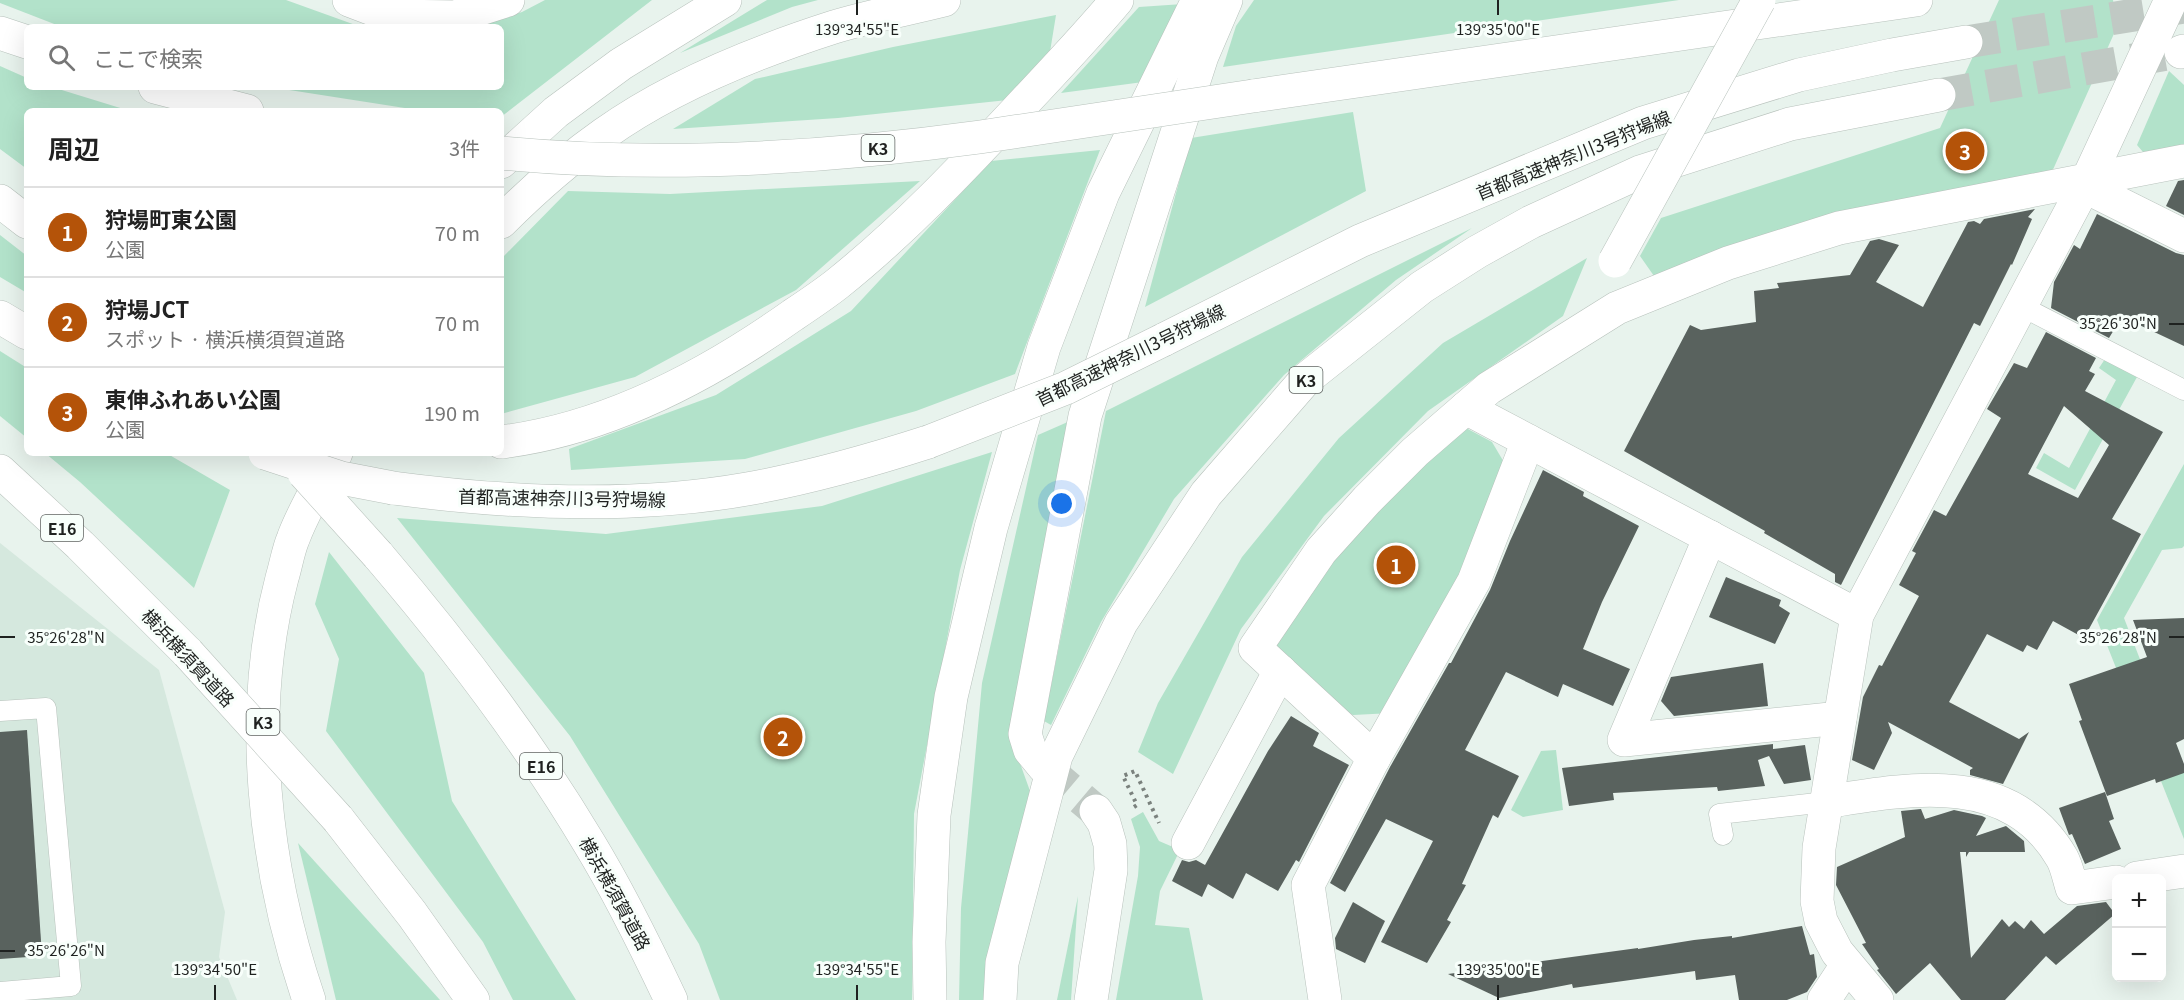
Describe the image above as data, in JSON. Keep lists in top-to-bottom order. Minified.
{"streets":{"main road":["K3","首都高速神奈川3号狩場線","E16","横浜横須賀道路"]},"page":{"search":"ここで検索","heading":["周辺","3件"],"pins":["3","1","2"],"list":[{"mark":"1","name":"狩場町東公園","note":"公園","value":"70 m"},{"mark":"2","name":"狩場JCT","note":"スポット · 横浜横須賀道路","value":"70 m"},{"mark":"3","name":"東伸ふれあい公園","note":"公園","value":"190 m"}],"map_buttons":["+","−"]},"coordinates":["139°34'55\"E","139°35'00\"E","35°26'30\"N","35°26'28\"N","35°26'26\"N","139°34'50\"E"]}
